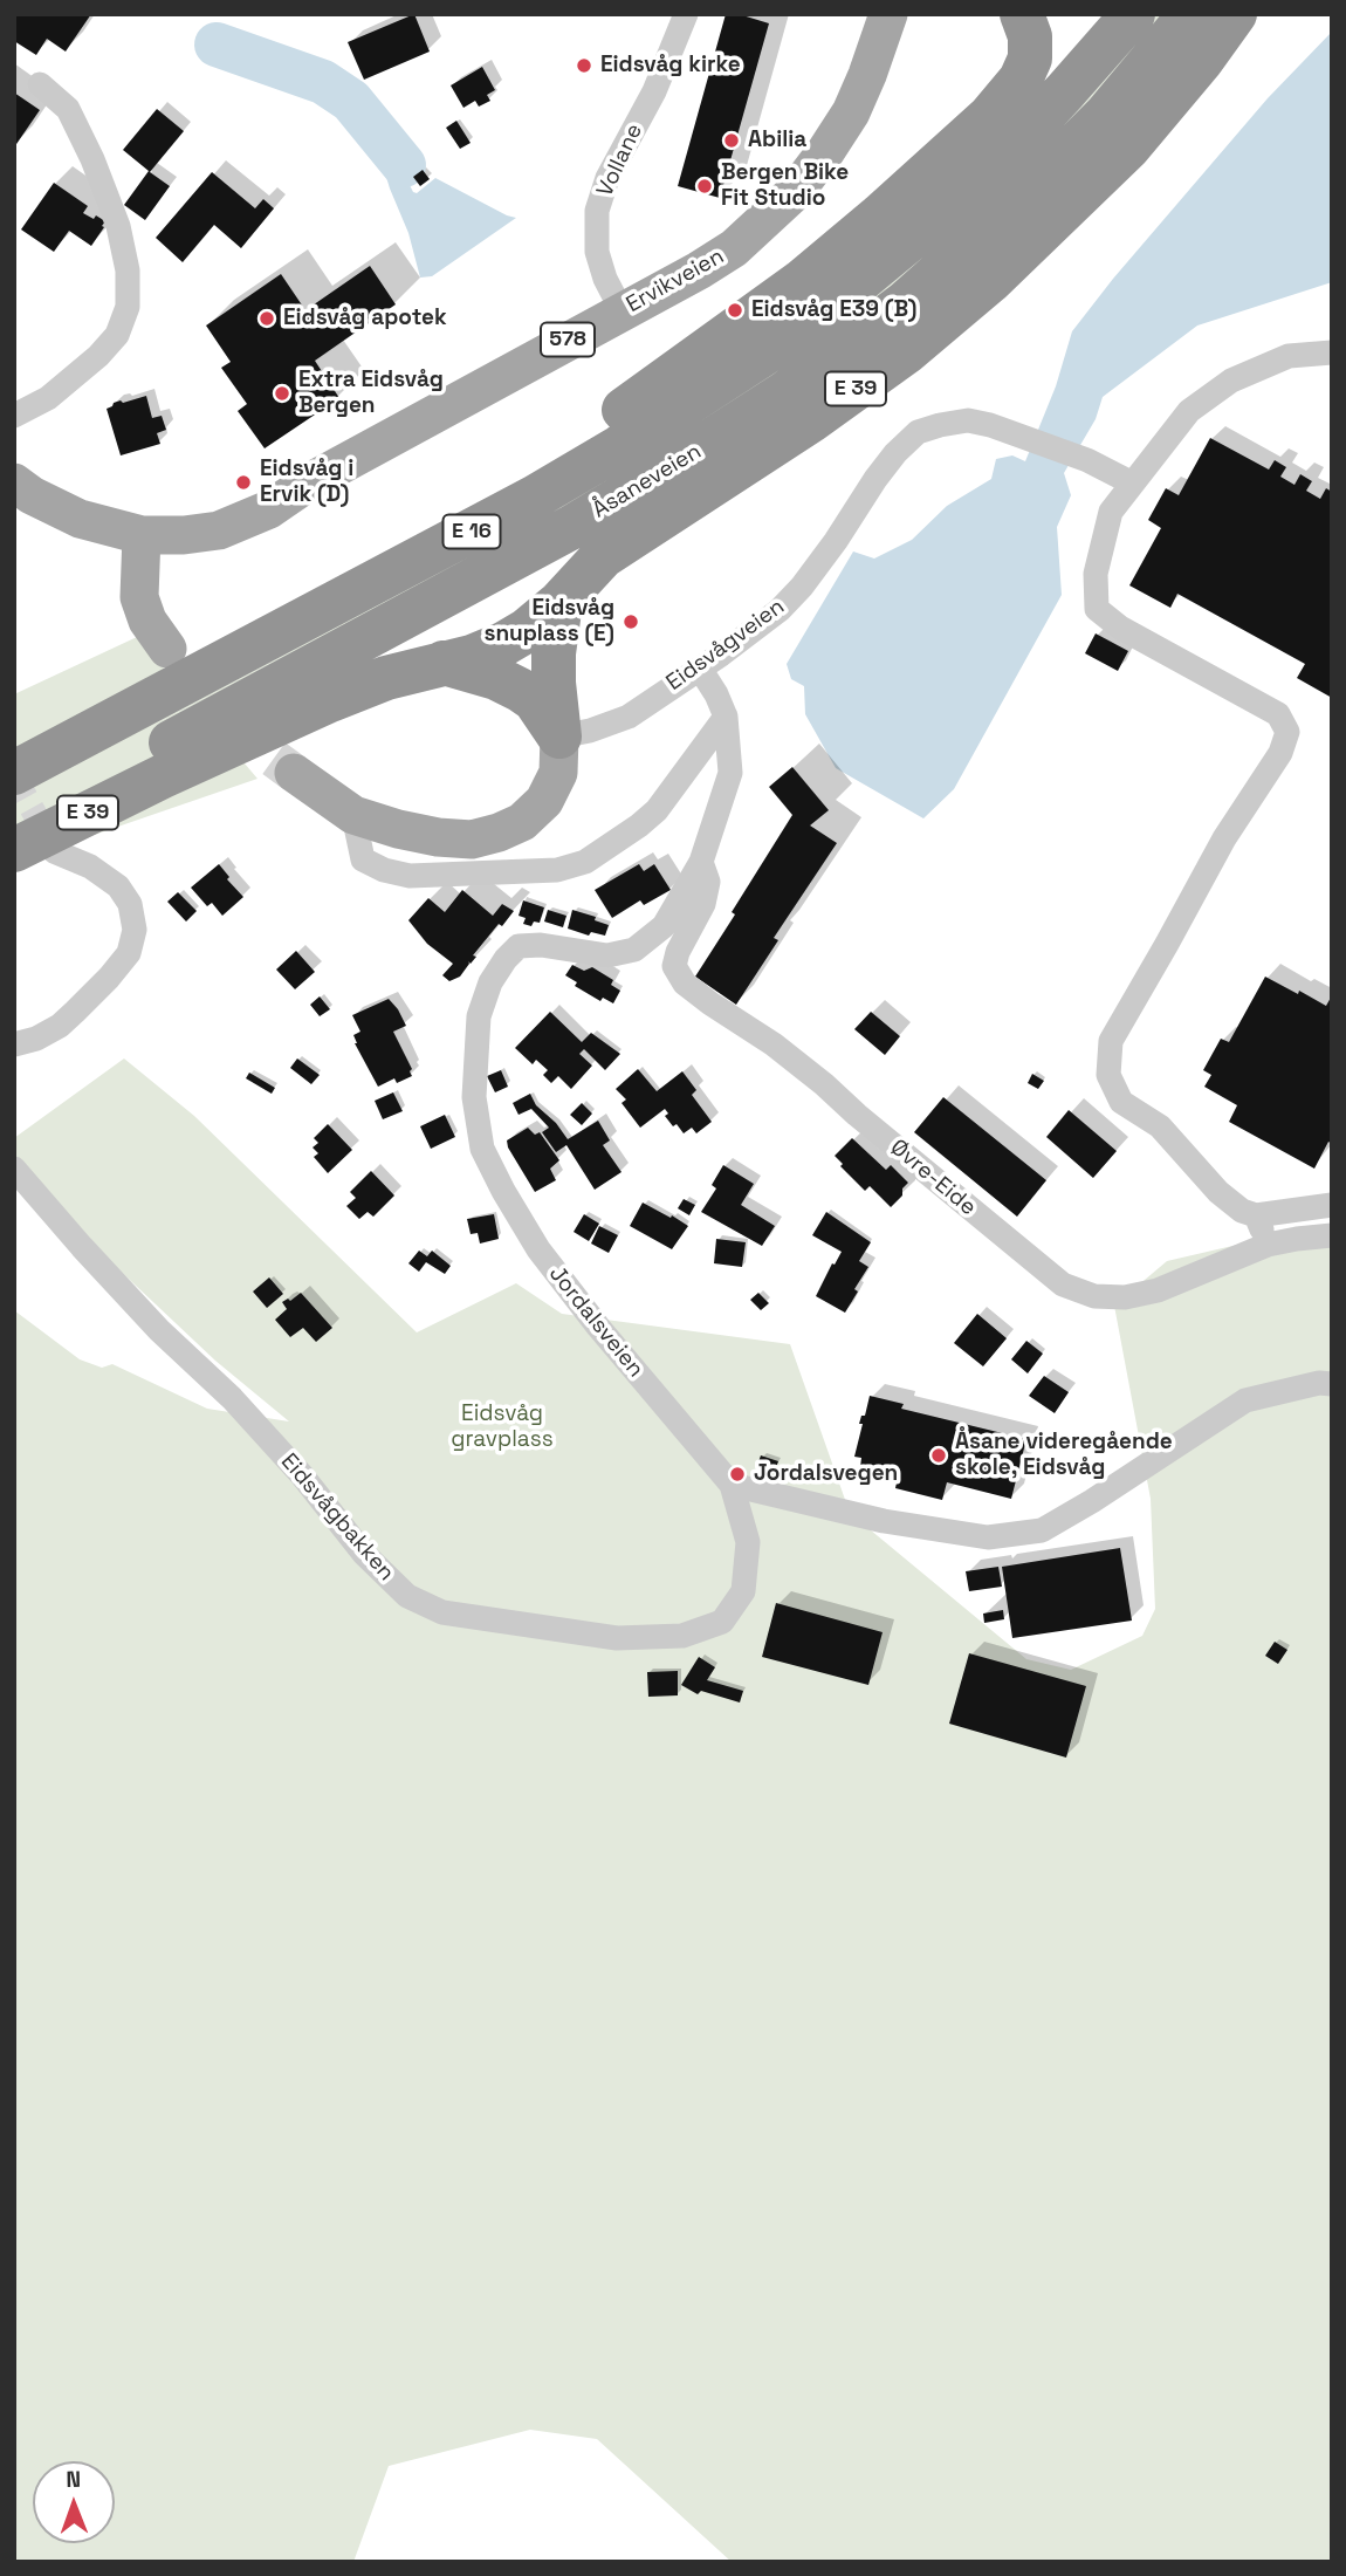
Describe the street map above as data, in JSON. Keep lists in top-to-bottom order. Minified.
{"streets":{"highway":["E 39","Åsaneveien","E 16"],"main road":["Ervikveien","578"],"street":["Vollane","Eidsvågveien","Øvre-Eide","Jordalsveien","Eidsvågbakken"]},"crossings":[["Vollane","Ervikveien"],["Ervikveien","578"],["Eidsvågveien","Jordalsveien"],["Øvre-Eide","Jordalsveien"],["Jordalsveien","Eidsvågbakken"]],"parks":["Eidsvåg gravplass"],"places":["Eidsvåg kirke","Abilia","Bergen Bike Fit Studio","Eidsvåg E39 (B)","Eidsvåg apotek","Extra Eidsvåg Bergen","Eidsvåg i Ervik (D)","Eidsvåg snuplass (E)","Åsane videregående skole, Eidsvåg","Jordalsvegen"],"north":"top"}
